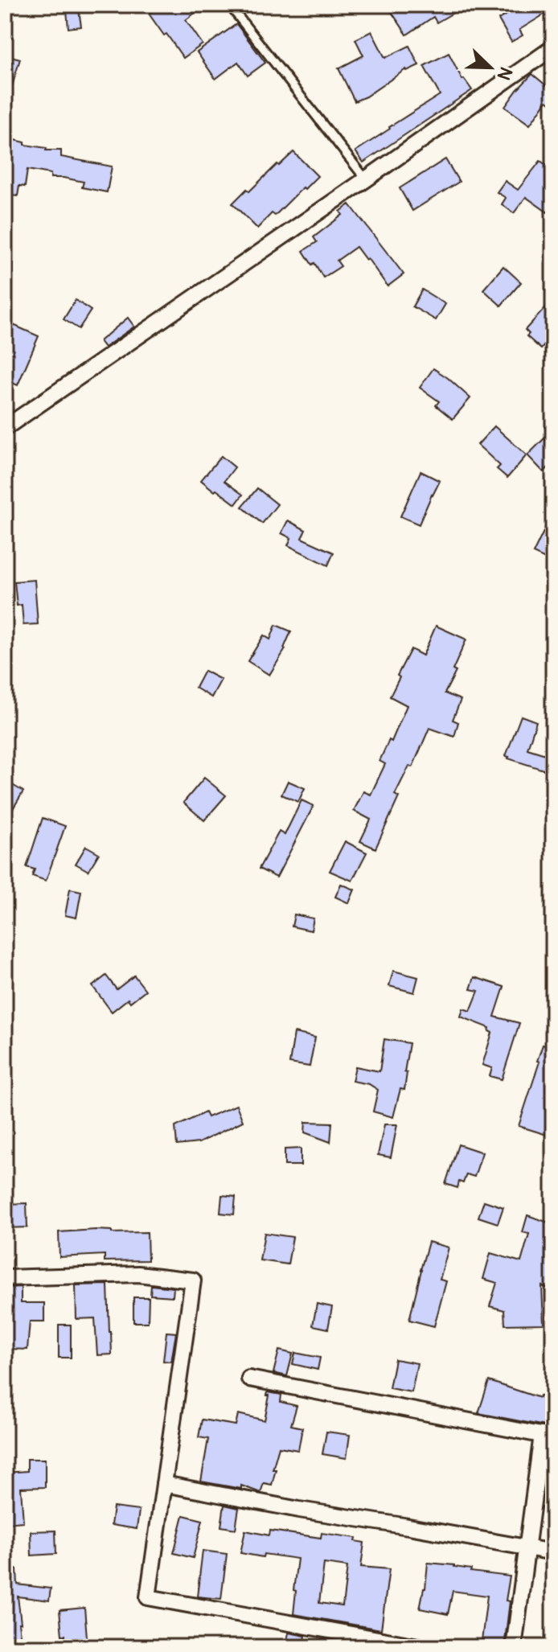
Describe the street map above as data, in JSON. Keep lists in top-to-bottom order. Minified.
{"north":"bottom right"}
